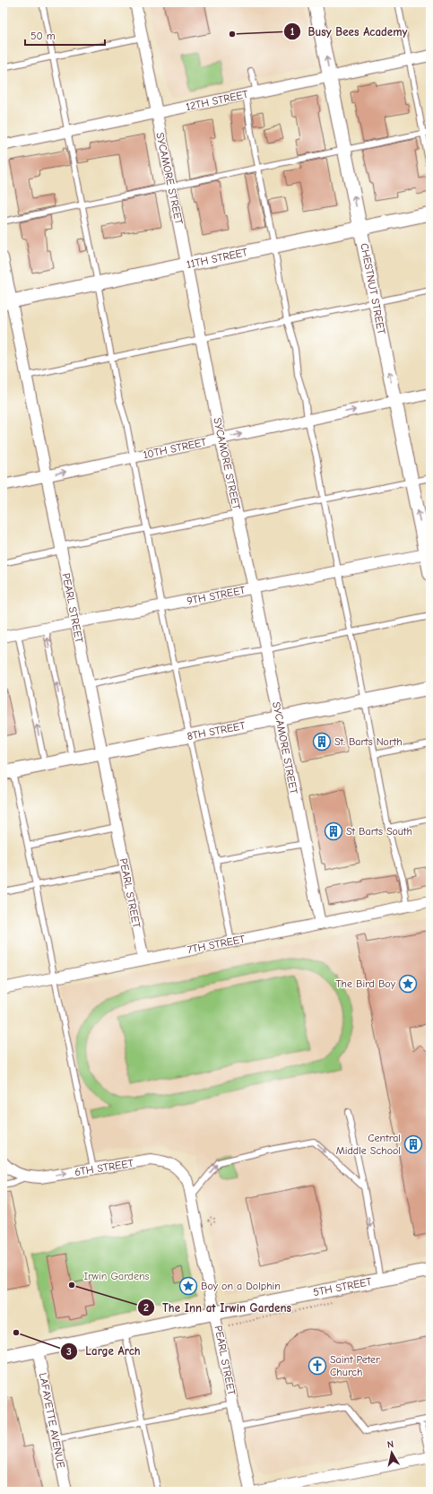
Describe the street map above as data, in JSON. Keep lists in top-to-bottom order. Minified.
{"streets":{"street":["12TH STREET","SYCAMORE STREET","11TH STREET","CHESTNUT STREET","10TH STREET","9TH STREET","PEARL STREET","8TH STREET","7TH STREET","6TH STREET","5TH STREET","LAFAYETTE AVENUE"]},"crossings":[["12TH STREET","SYCAMORE STREET"],["12TH STREET","CHESTNUT STREET"],["SYCAMORE STREET","11TH STREET"],["SYCAMORE STREET","10TH STREET"],["SYCAMORE STREET","9TH STREET"],["SYCAMORE STREET","8TH STREET"],["SYCAMORE STREET","7TH STREET"],["11TH STREET","CHESTNUT STREET"],["11TH STREET","PEARL STREET"],["CHESTNUT STREET","10TH STREET"],["CHESTNUT STREET","9TH STREET"],["10TH STREET","PEARL STREET"],["9TH STREET","PEARL STREET"],["PEARL STREET","8TH STREET"],["PEARL STREET","7TH STREET"],["PEARL STREET","6TH STREET"],["PEARL STREET","5TH STREET"],["5TH STREET","LAFAYETTE AVENUE"]],"one_way":["CHESTNUT STREET","10TH STREET","6TH STREET"],"parks":["Irwin Gardens"],"places":{"other":["Busy Bees Academy","The Inn at Irwin Gardens","Large Arch"],"building":["St. Barts North","St Barts South","Central Middle School"],"place":["The Bird Boy","Boy on a Dolphin"],"church":["Saint Peter Church"]},"scale_bar":"50 m","north":"top"}
